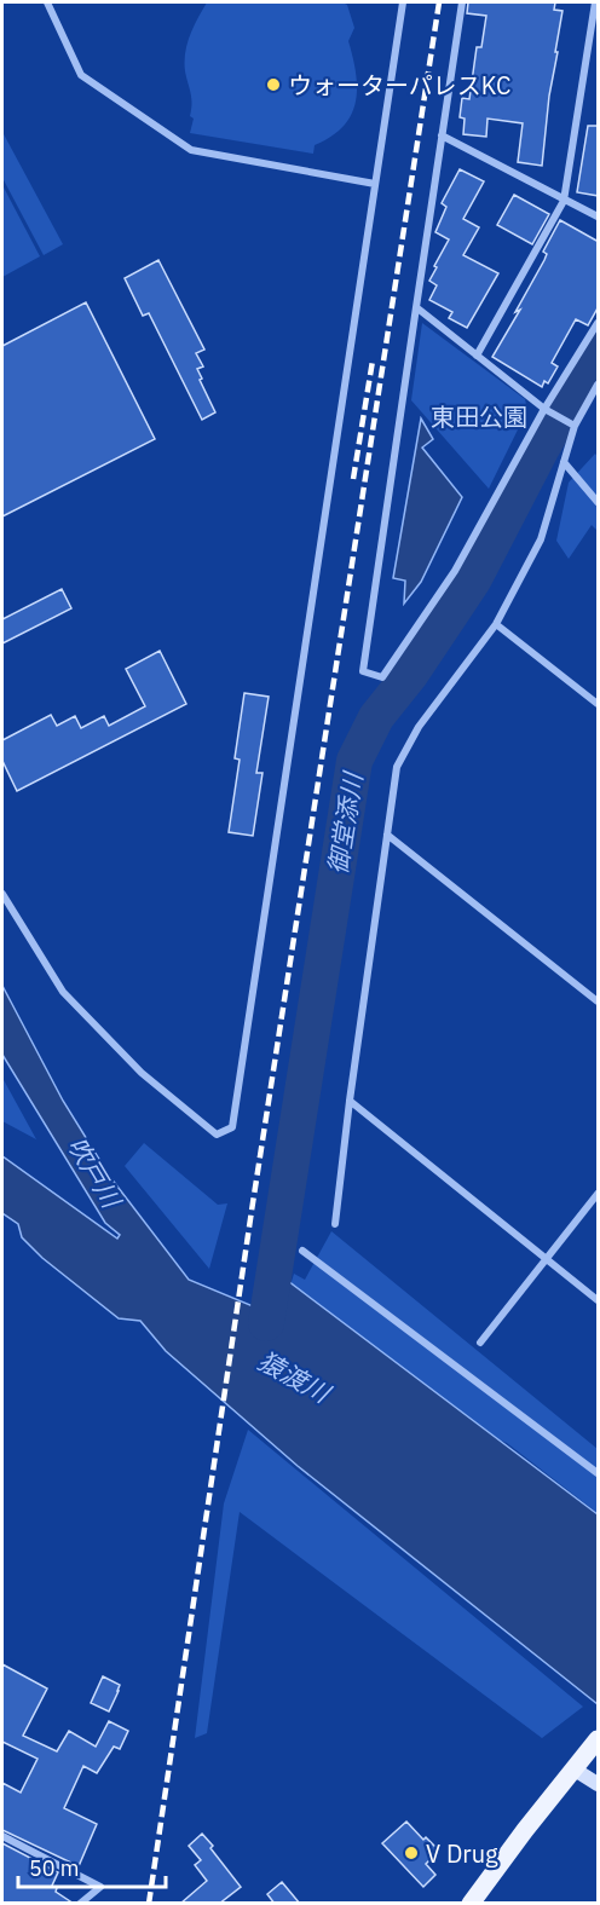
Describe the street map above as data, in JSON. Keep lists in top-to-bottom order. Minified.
{"water":["御堂添川","吹戸川","猿渡川"],"parks":["東田公園"],"places":["ウォーターパレスKC","V Drug"],"scale_bar":"50 m"}
